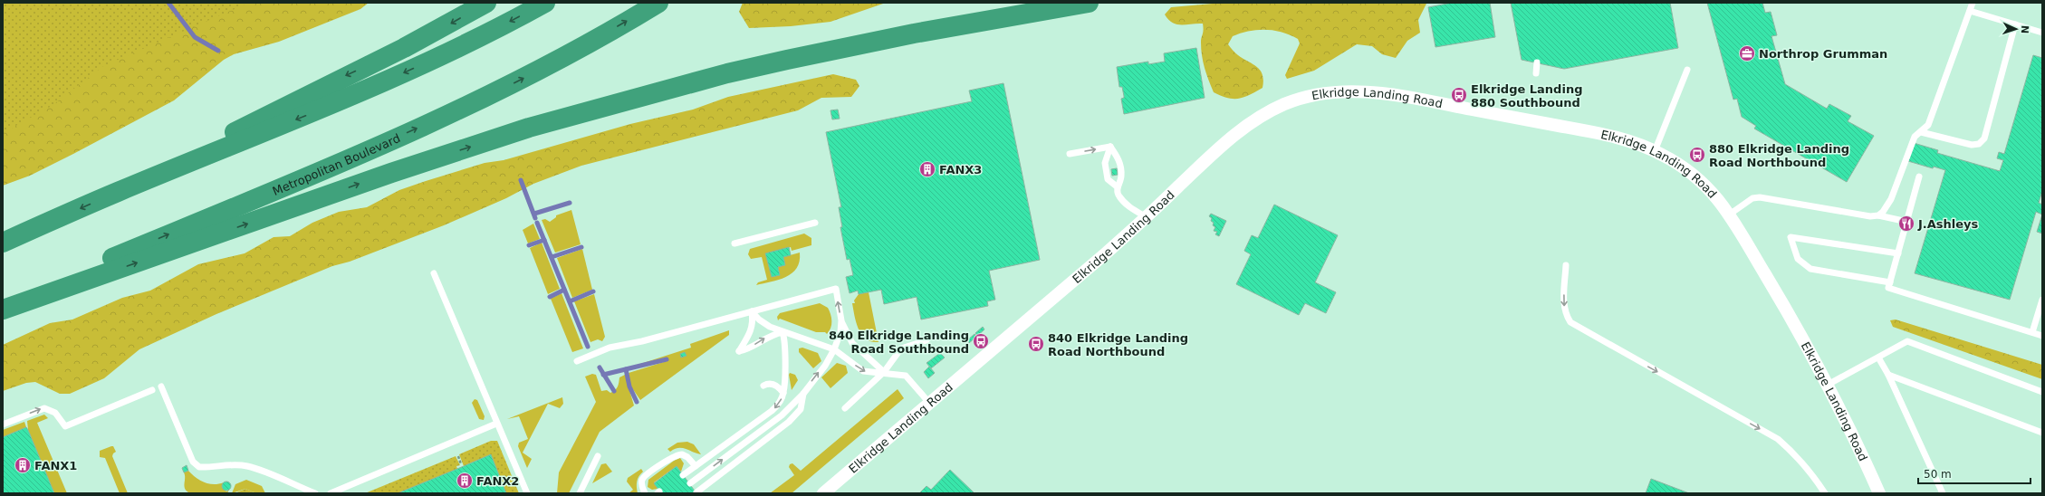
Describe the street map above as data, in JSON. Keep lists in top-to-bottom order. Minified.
{"streets":{"highway":["Metropolitan Boulevard"],"street":["Elkridge Landing Road"]},"places":{"office":["Northrop Grumman"],"bus stop":["Elkridge Landing 880 Southbound","880 Elkridge Landing Road Northbound","840 Elkridge Landing Road Southbound","840 Elkridge Landing Road Northbound"],"building":["FANX3","FANX1","FANX2"],"restaurant":["J.Ashleys"]},"scale_bar":"50 m","north":"right"}
